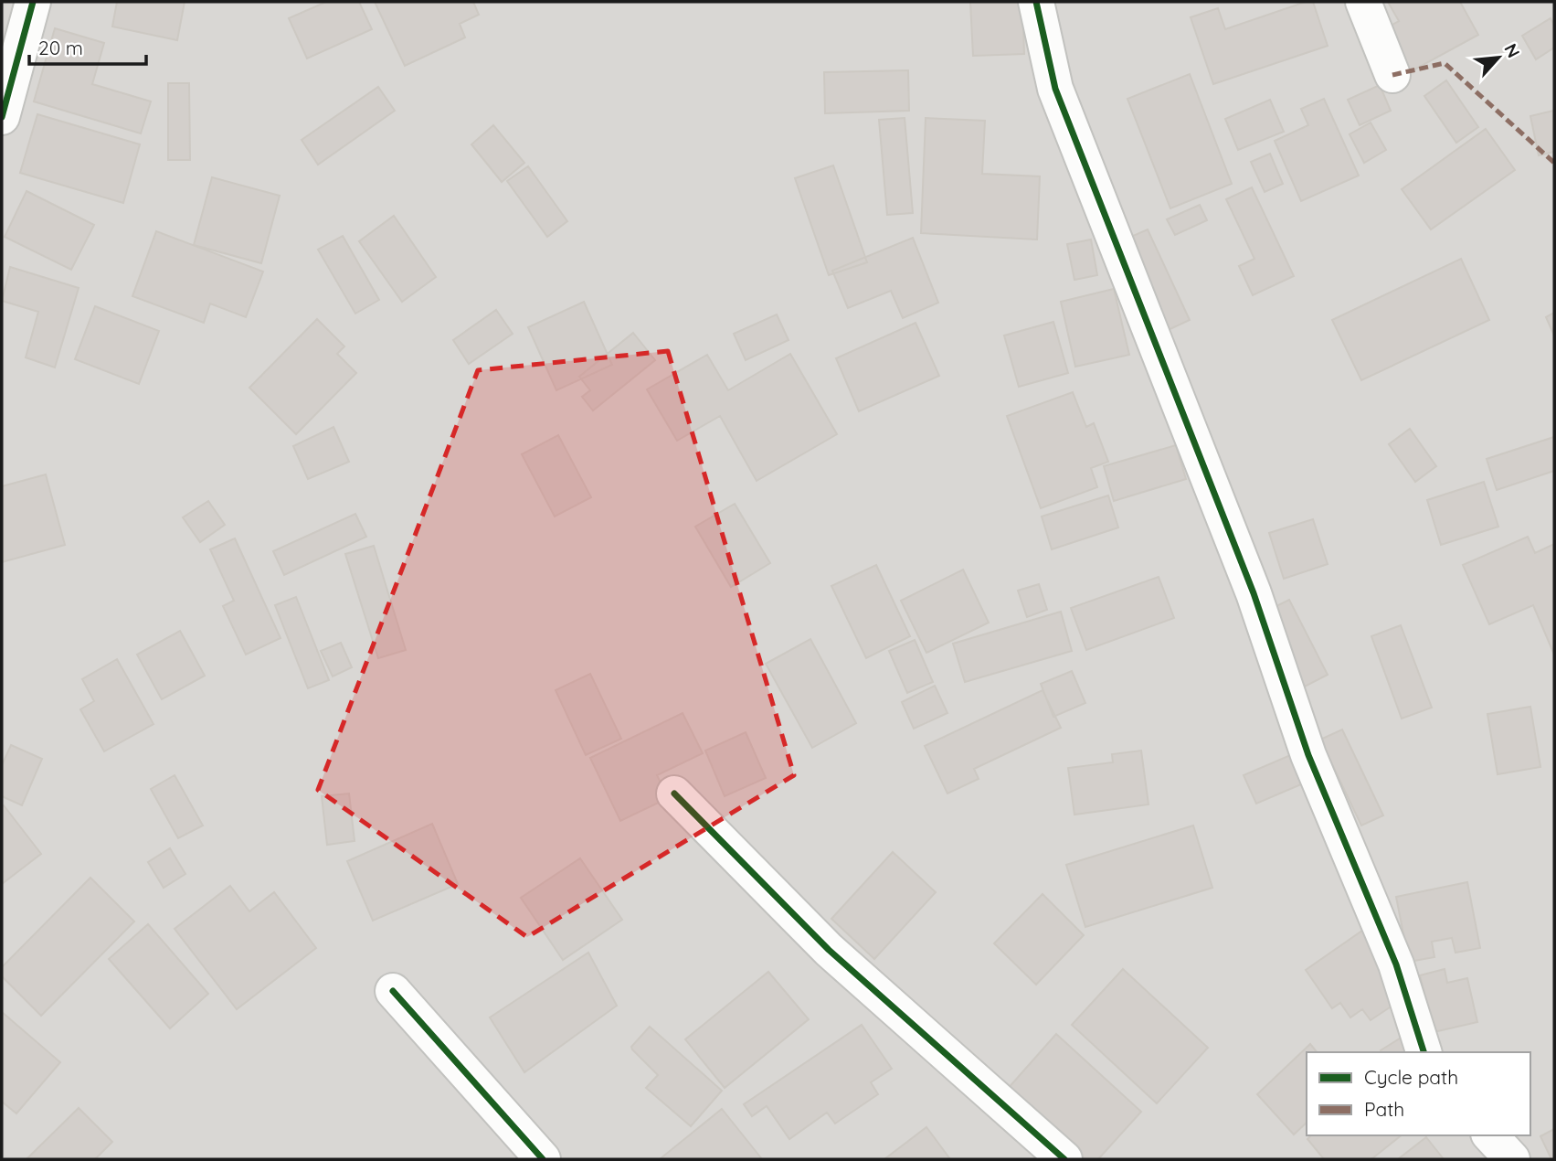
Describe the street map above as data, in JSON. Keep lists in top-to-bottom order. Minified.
{"legend":["Cycle path","Path"],"scale_bar":"20 m","north":"top right"}
